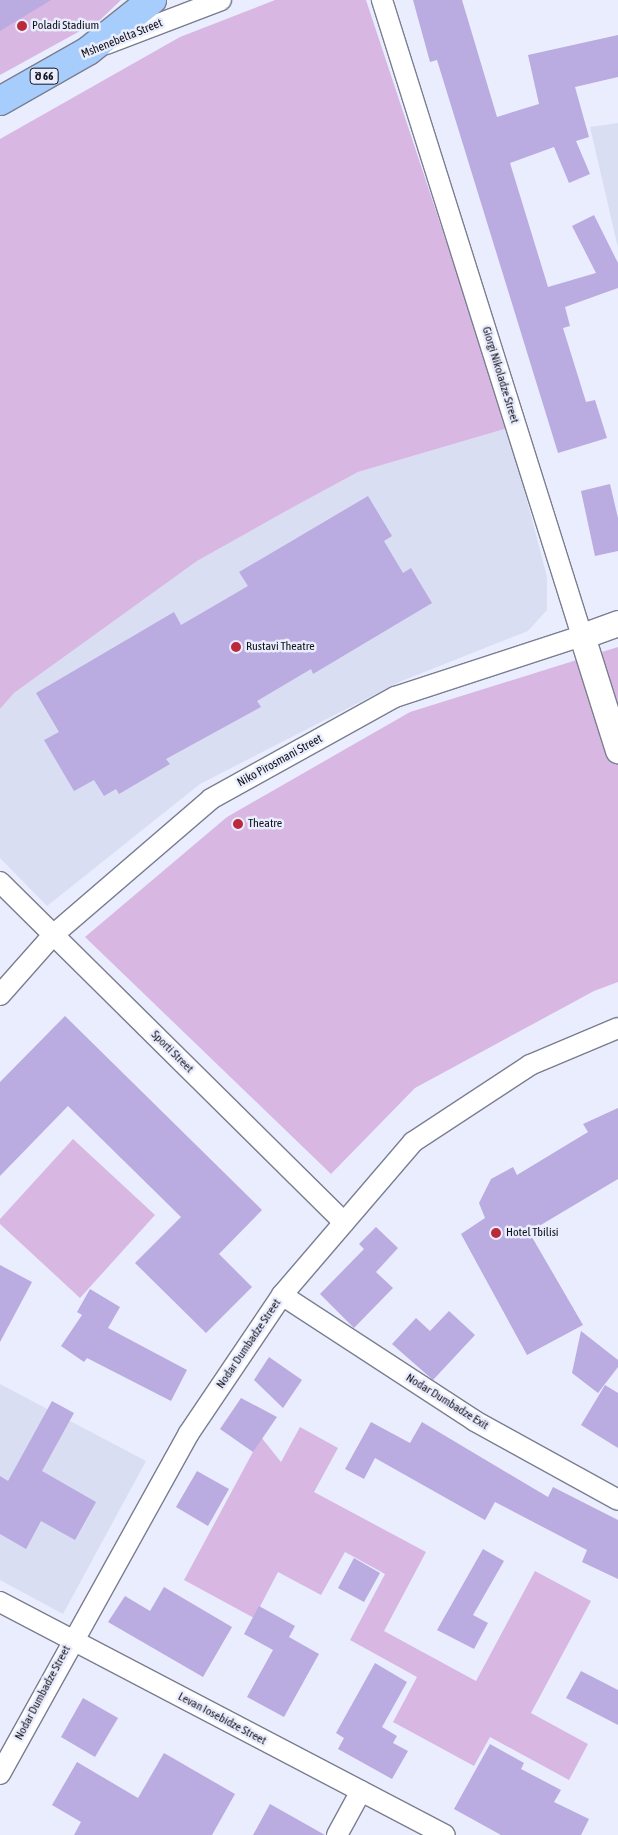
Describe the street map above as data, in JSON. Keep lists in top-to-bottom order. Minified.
{"streets":{"main road":["Mshenebelta Street","შ 66"],"street":["Giorgi Nikoladze Street","Niko Pirosmani Street","Sporti Street","Nodar Dumbadze Street","Nodar Dumbadze Exit","Levan Iosebidze Street"]},"crossings":[["Mshenebelta Street","შ 66"],["Giorgi Nikoladze Street","Niko Pirosmani Street"],["Niko Pirosmani Street","Sporti Street"],["Sporti Street","Nodar Dumbadze Street"],["Nodar Dumbadze Street","Nodar Dumbadze Exit"],["Nodar Dumbadze Street","Levan Iosebidze Street"]],"places":["Poladi Stadium","Rustavi Theatre","Theatre","Hotel Tbilisi"]}
